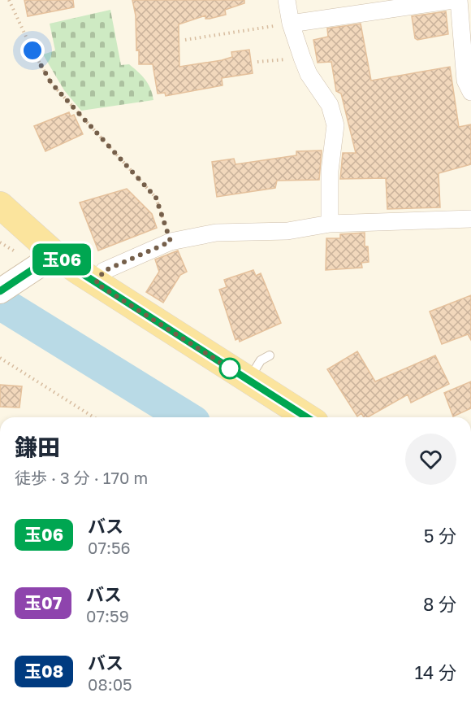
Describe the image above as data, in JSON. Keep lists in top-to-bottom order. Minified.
{"lines":["bus line 玉06"],"page":{"on_map":"玉06","heading":["鎌田","徒歩 · 3 分 · 170 m"],"list":[{"mark":"玉06","name":"バス","note":"07:56","value":"5 分"},{"mark":"玉07","name":"バス","note":"07:59","value":"8 分"},{"mark":"玉08","name":"バス","note":"08:05","value":"14 分"}]}}
